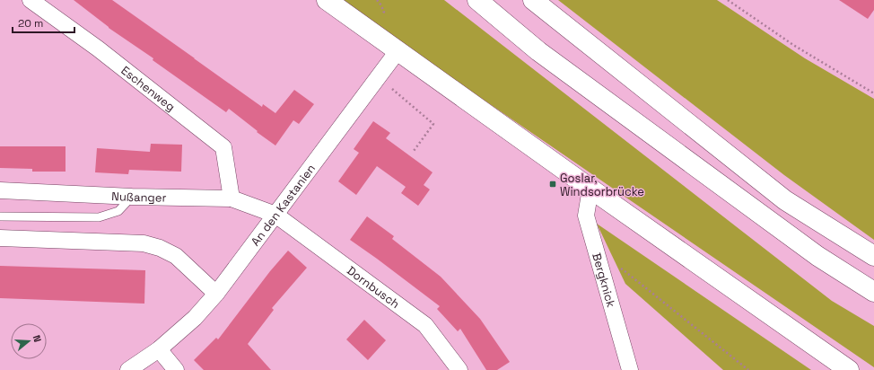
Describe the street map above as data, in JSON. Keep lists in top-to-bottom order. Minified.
{"streets":{"street":["Eschenweg","Nußanger","An den Kastanien","Bergknick","Dornbusch"]},"crossings":[["Eschenweg","Nußanger"],["Nußanger","An den Kastanien"],["Nußanger","Dornbusch"],["An den Kastanien","Dornbusch"]],"places":{"transit":["Goslar, Windsorbrücke"]},"scale_bar":"20 m","north":"right"}
